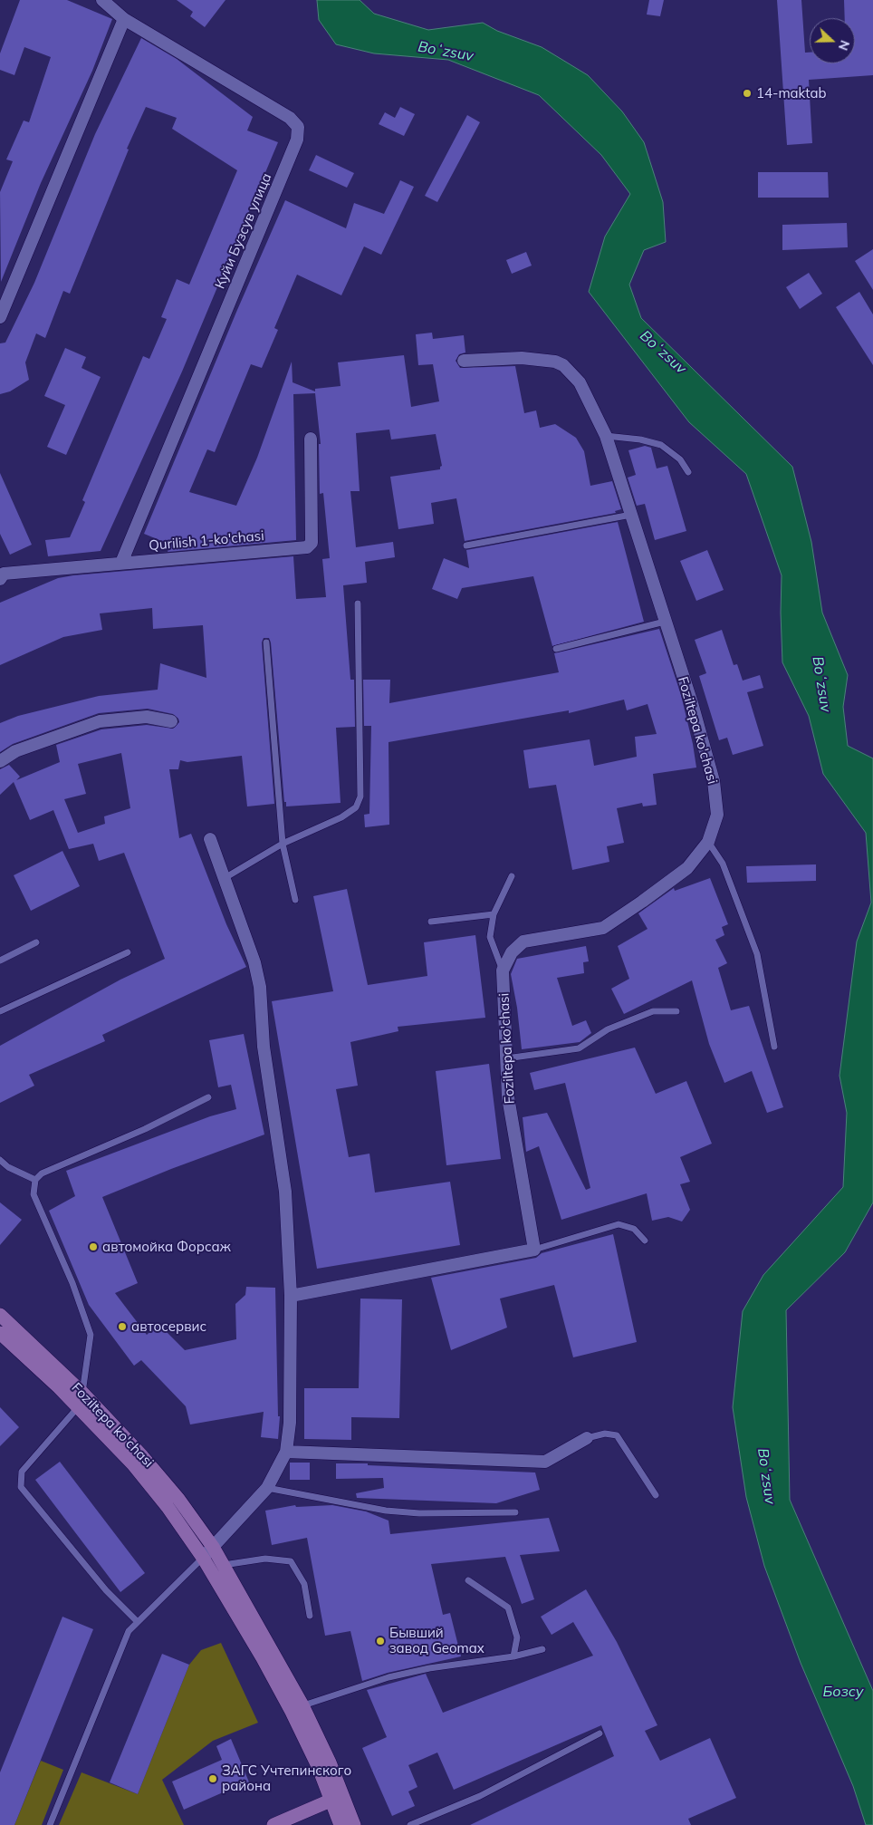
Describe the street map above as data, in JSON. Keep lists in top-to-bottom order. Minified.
{"streets":{"main road":["Foziltepa ko'chasi"],"street":["Куйи Бузсув улица","Qurilish 1-ko'chasi"]},"crossings":[["Куйи Бузсув улица","Qurilish 1-ko'chasi"]],"water":["Boʻzsuv","Бозсу"],"places":["14-maktab","автомойка Форсаж","автосервис","Бывший завод Geomax","ЗАГС Учтепинского района"],"north":"right"}
